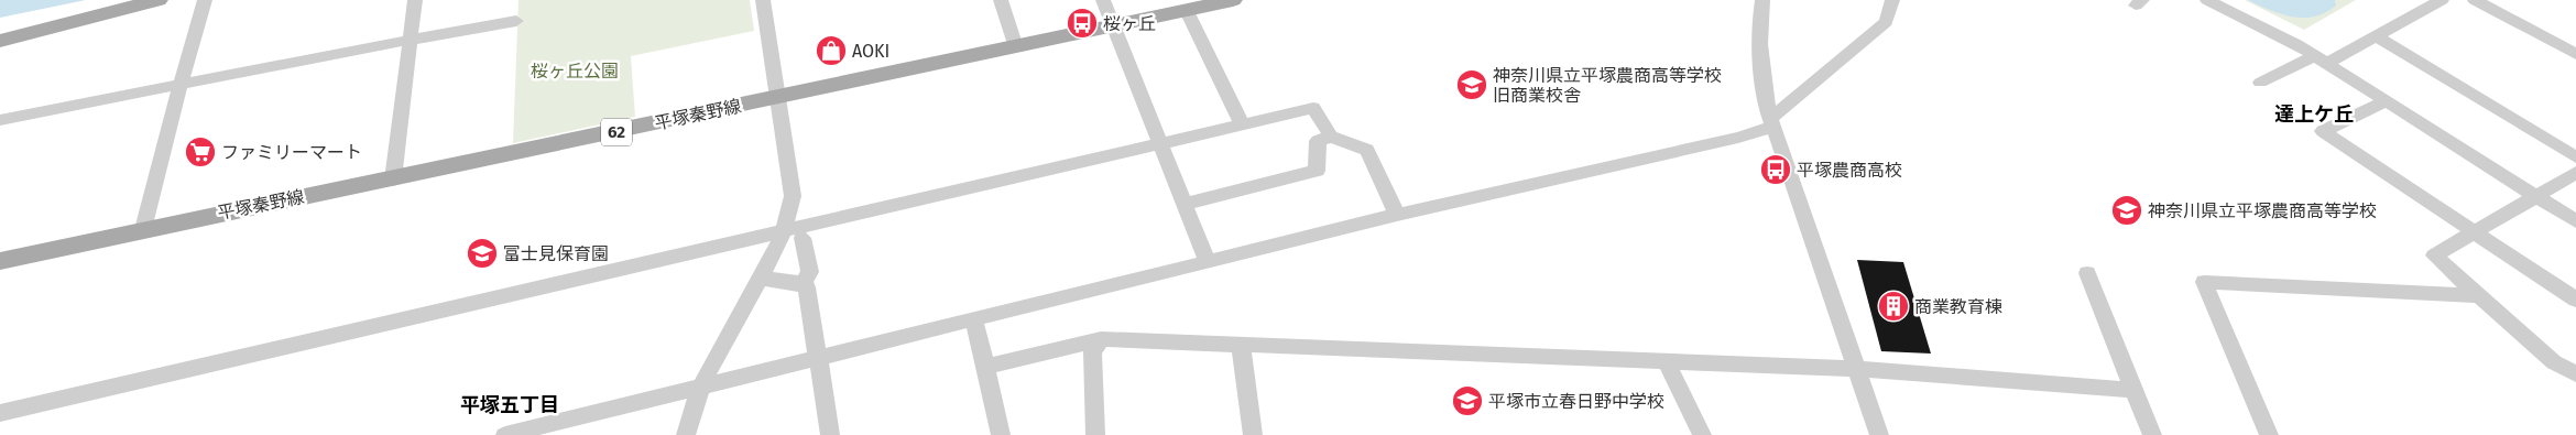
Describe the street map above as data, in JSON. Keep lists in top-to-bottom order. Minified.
{"streets":{"main road":["平塚秦野線","62"]},"districts":["達上ケ丘","平塚五丁目"],"parks":["桜ヶ丘公園"],"places":{"bus stop":["桜ヶ丘","平塚農商高校"],"shop":["AOKI"],"school or university":["神奈川県立平塚農商高等学校 旧商業校舎","神奈川県立平塚農商高等学校","富士見保育園","平塚市立春日野中学校"],"supermarket":["ファミリーマート"],"building":["商業教育棟"]}}
